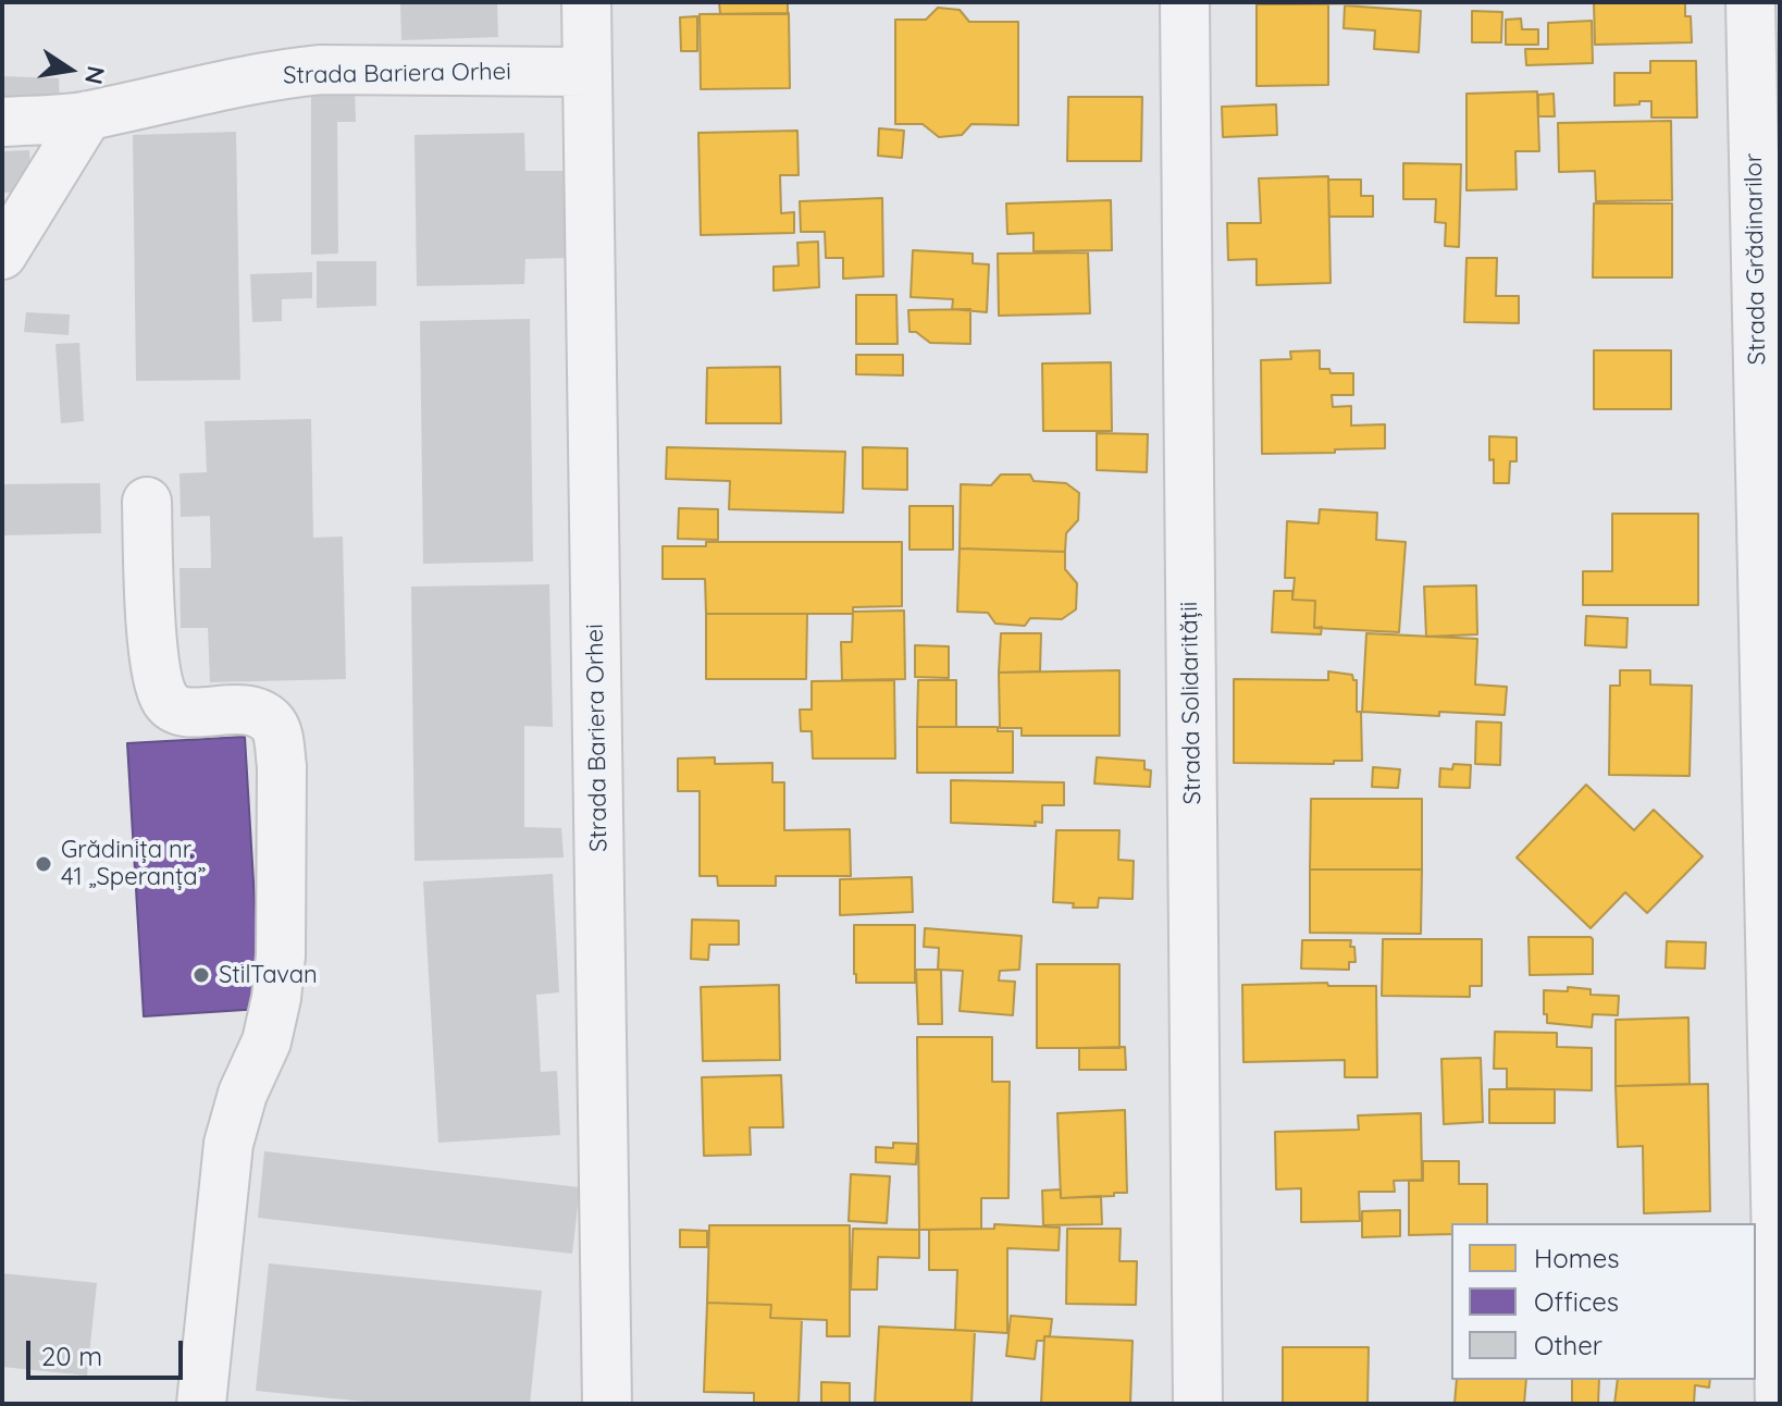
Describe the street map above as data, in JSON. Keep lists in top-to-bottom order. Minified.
{"streets":{"street":["Strada Bariera Orhei","Strada Grădinarilor","Strada Solidarității"]},"places":["Grădinița nr. 41 „Speranța”","StilTavan"],"legend":["Homes","Offices","Other"],"scale_bar":"20 m","north":"right"}
